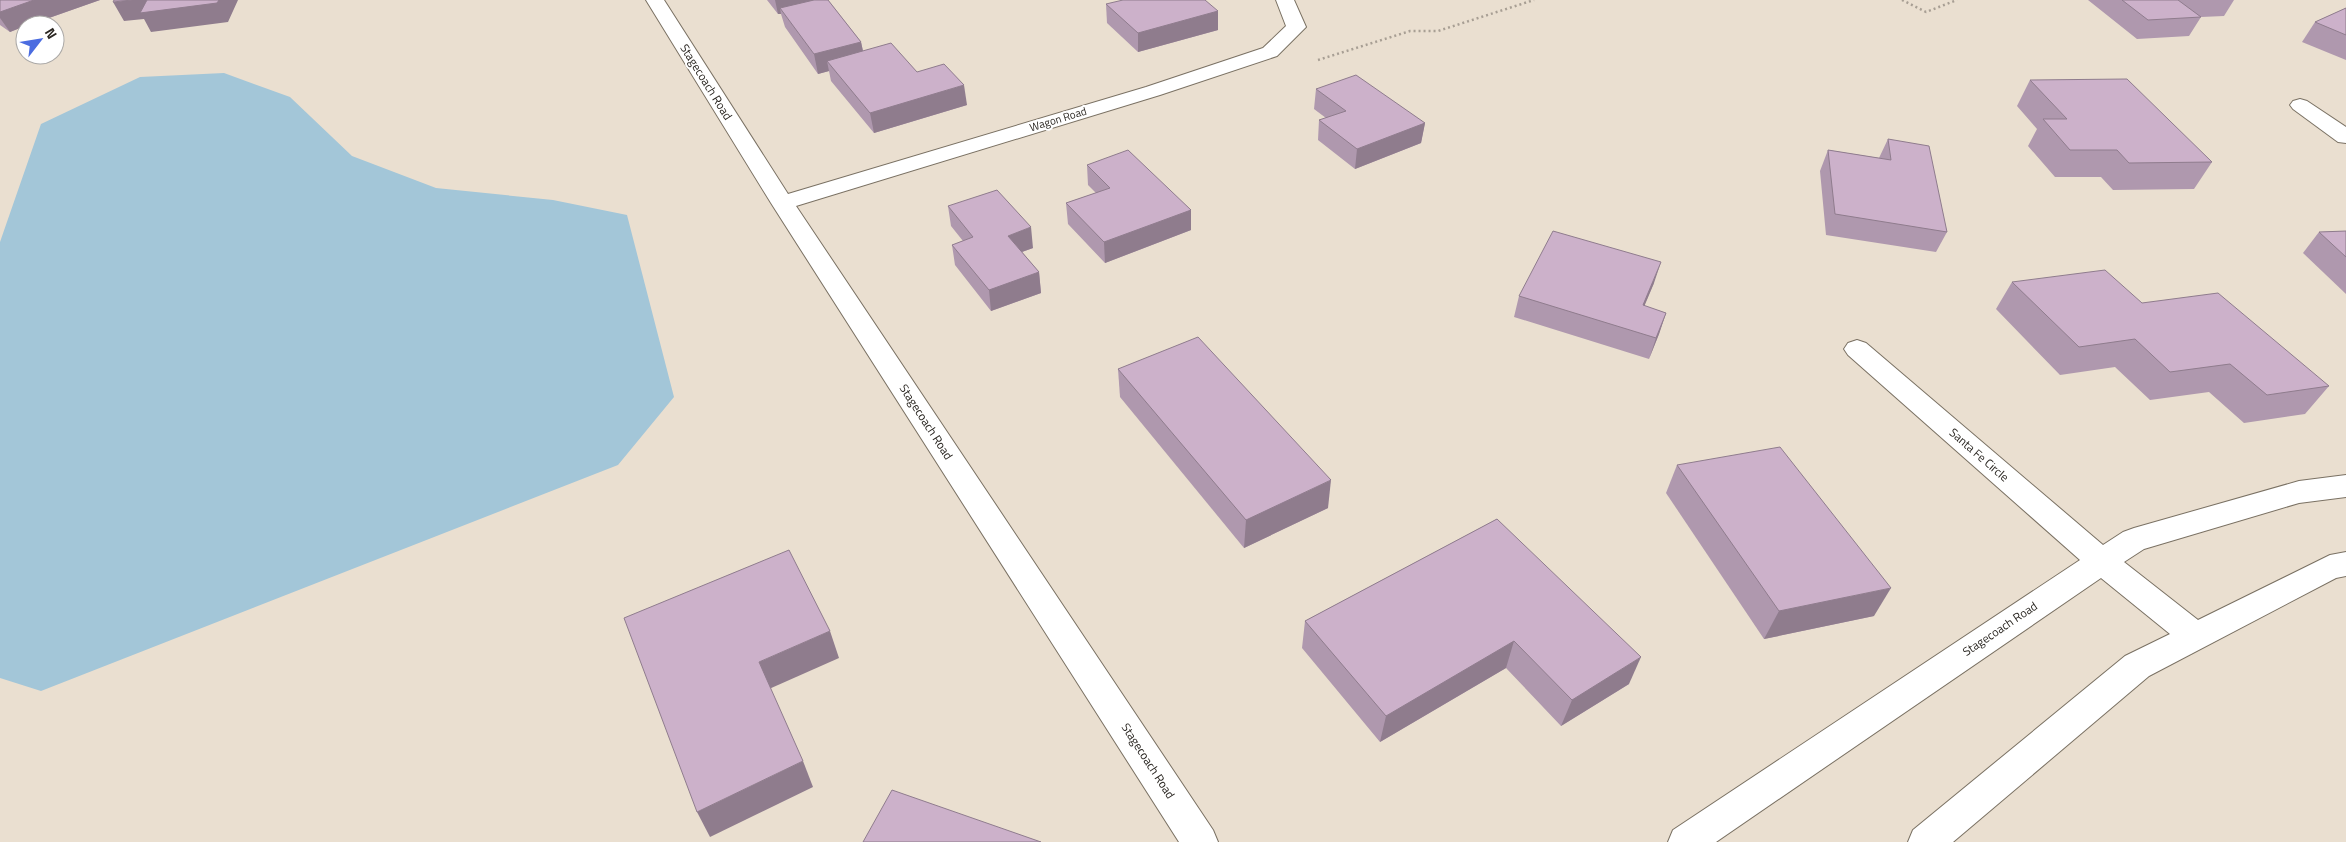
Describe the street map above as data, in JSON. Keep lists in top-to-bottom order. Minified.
{"streets":{"street":["Stagecoach Road","Wagon Road","Santa Fe Circle"]},"crossings":[["Stagecoach Road","Wagon Road"],["Stagecoach Road","Santa Fe Circle"]],"north":"top right"}
